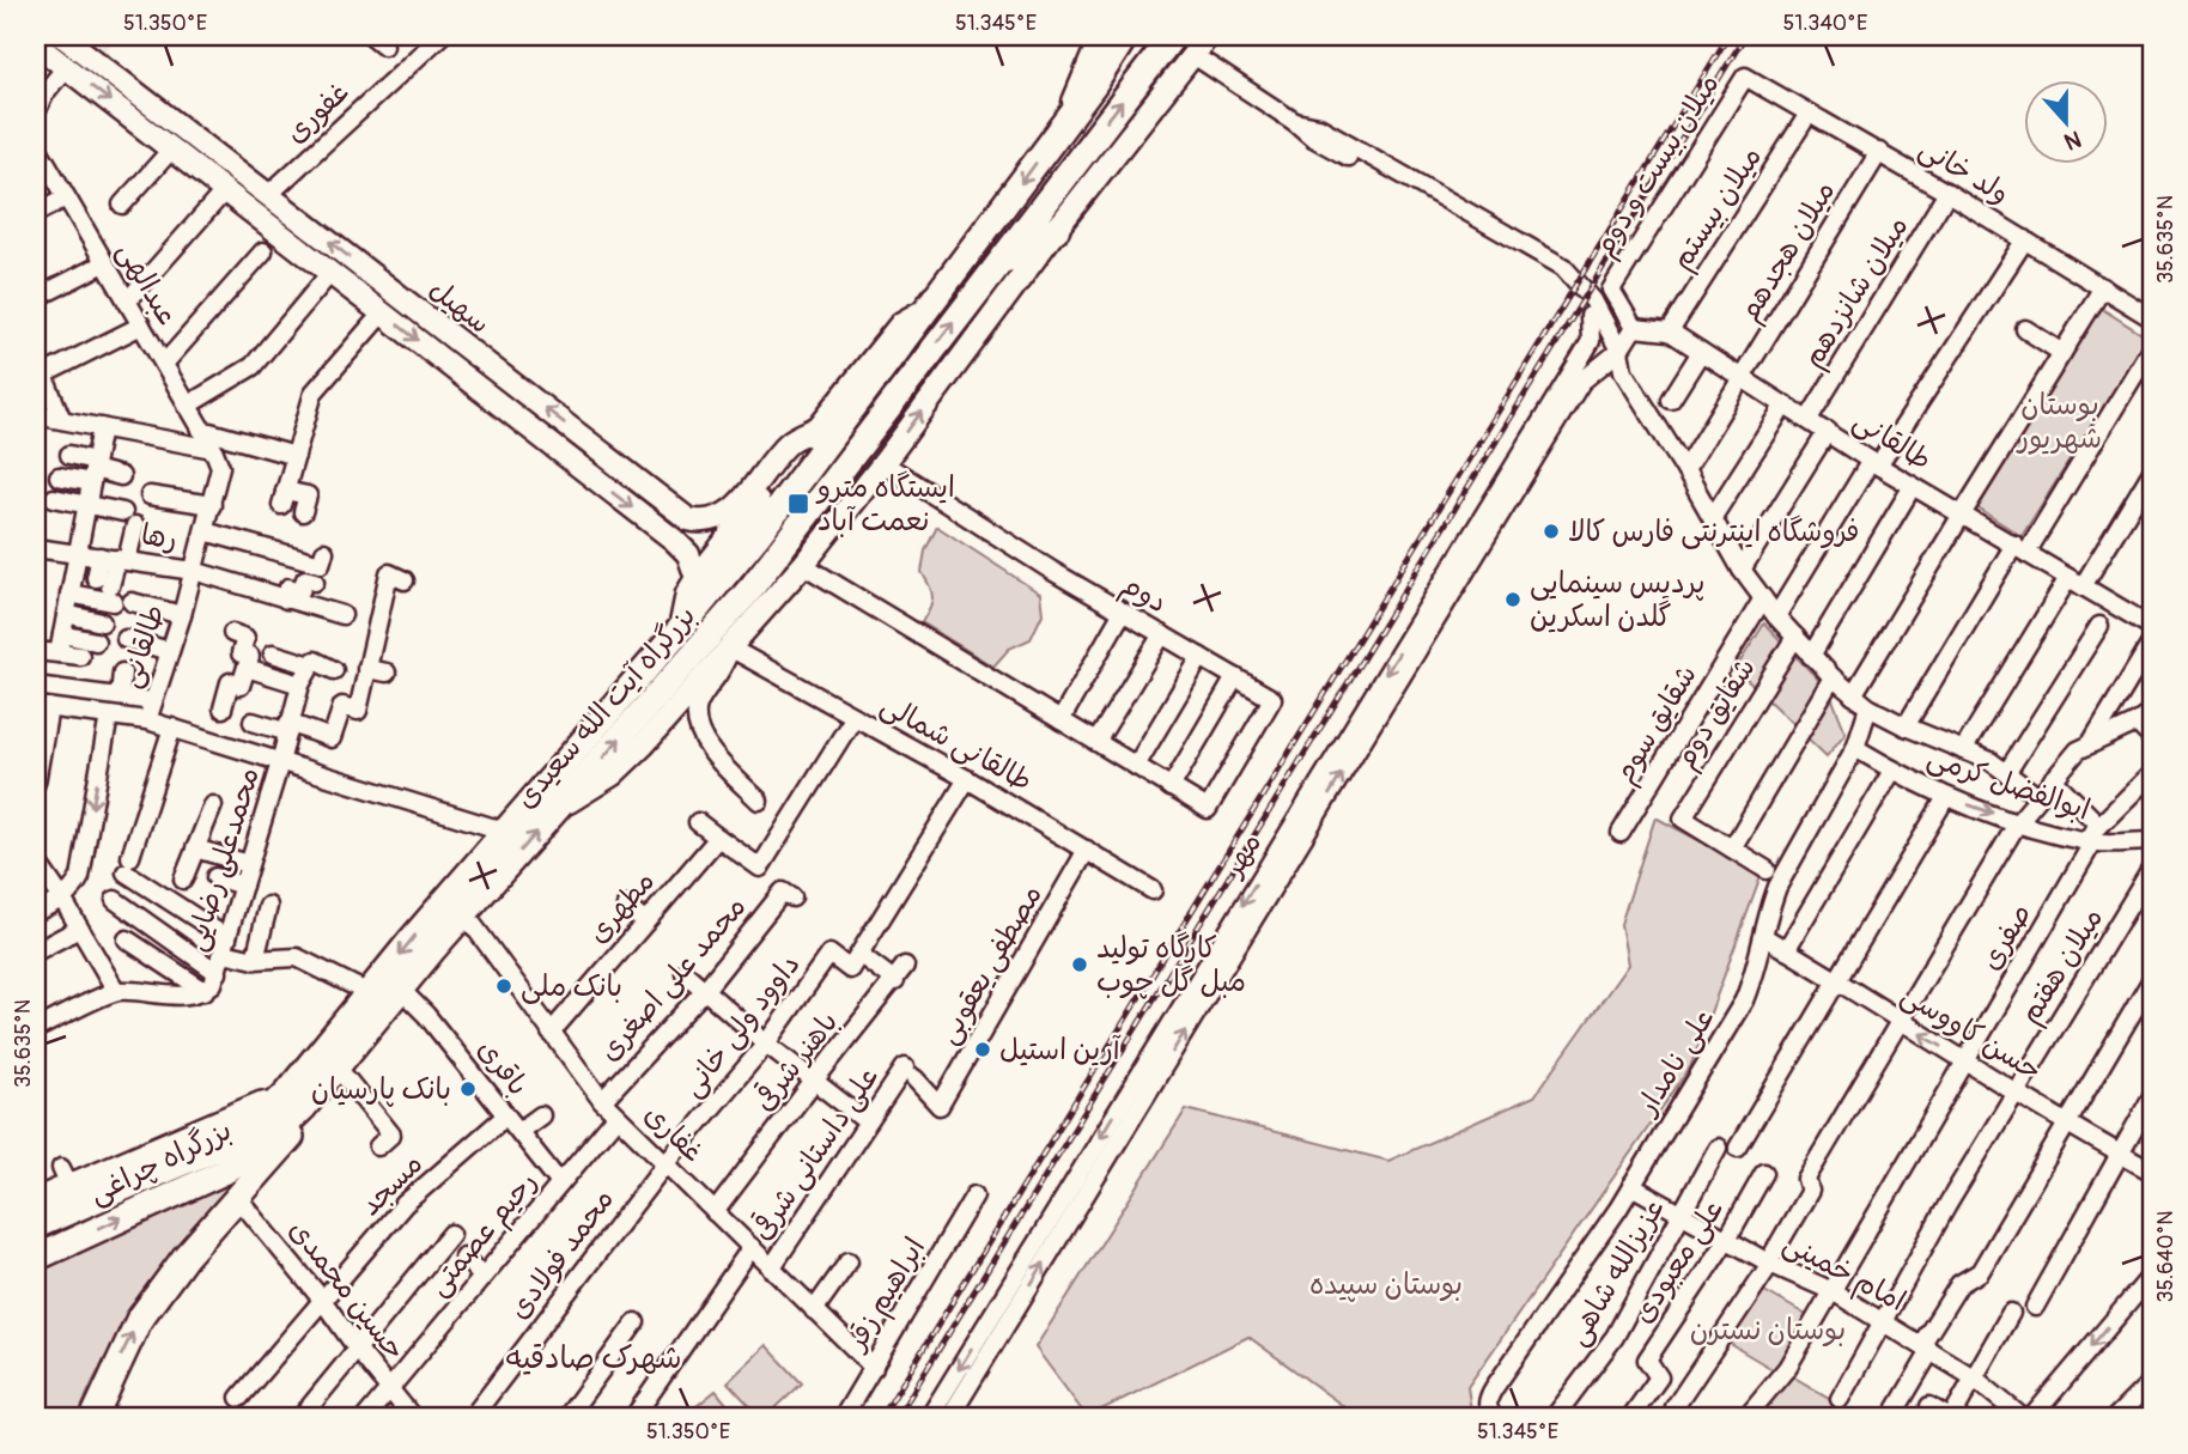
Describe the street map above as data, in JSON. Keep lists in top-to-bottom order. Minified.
{"streets":{"highway":["بزرگراه آیت الله سعیدی","بزرگراه چراغی"],"main road":["سهیل"],"street":["غفوری","میلان بیست و دوم","ولد خانی","میلان بیستم","میلان هجدهم","عبدالهی","میلان شانزدهم","طالقانی","رها","دوم","شقایق دوم","شقایق سوم","طالقانی شمالی","ابوالفضل کرمی","مهر","محمدعلی رضایی","مطهری","صفری","مصطفی یعقوبی","میلان هفتم","محمد علی اصغری","داوود ولی خانی","حسن کاووسی","باهنر شرقی","علی نامدار","باقری","غفاری","علی داستانی شرقی","مسجد","رحیم عصمتی","محمد فولادی","علی معبودی","عزیزالله شاهی","امام خمینی","حسین محمدی","ابراهیم زقر"]},"crossings":[["غفوری","سهیل"],["میلان بیست و دوم","ولد خانی"],["ولد خانی","میلان بیستم"],["ولد خانی","میلان هجدهم"],["ولد خانی","میلان شانزدهم"],["میلان بیستم","طالقانی"],["میلان هجدهم","طالقانی"],["عبدالهی","طالقانی"],["میلان شانزدهم","طالقانی"],["طالقانی","رها"],["طالقانی","بزرگراه آیت الله سعیدی"],["طالقانی","محمدعلی رضایی"],["بزرگراه آیت الله سعیدی","باقری"],["بزرگراه آیت الله سعیدی","غفاری"],["بزرگراه آیت الله سعیدی","بزرگراه چراغی"],["بزرگراه آیت الله سعیدی","حسین محمدی"],["طالقانی شمالی","مصطفی یعقوبی"],["ابوالفضل کرمی","صفری"],["ابوالفضل کرمی","علی نامدار"],["مطهری","غفاری"],["صفری","حسن کاووسی"],["صفری","امام خمینی"],["مصطفی یعقوبی","علی داستانی شرقی"],["میلان هفتم","حسن کاووسی"],["میلان هفتم","امام خمینی"],["محمد علی اصغری","غفاری"],["داوود ولی خانی","غفاری"],["داوود ولی خانی","محمد فولادی"],["حسن کاووسی","علی نامدار"],["باهنر شرقی","غفاری"],["علی نامدار","امام خمینی"],["باقری","مسجد"],["باقری","رحیم عصمتی"],["غفاری","علی داستانی شرقی"],["غفاری","رحیم عصمتی"],["غفاری","محمد فولادی"],["غفاری","ابراهیم زقر"],["مسجد","حسین محمدی"],["رحیم عصمتی","حسین محمدی"],["علی معبودی","امام خمینی"],["عزیزالله شاهی","امام خمینی"]],"districts":["شهرک صادقیه"],"parks":["بوستان شهریور","بوستان سپیده","بوستان نسترن"],"places":{"transit":["ایستگاه مترو نعمت آباد"],"other":["فروشگاه اینترنتی فارس کالا","پردیس سینمایی گلدن اسکرین","کارگاه تولید مبل گل چوب","بانک ملی","آرین استیل","بانک پارسیان"]},"north":"bottom","coordinates":["51.350°E","51.345°E","51.340°E","35.635°N","35.640°N"]}
